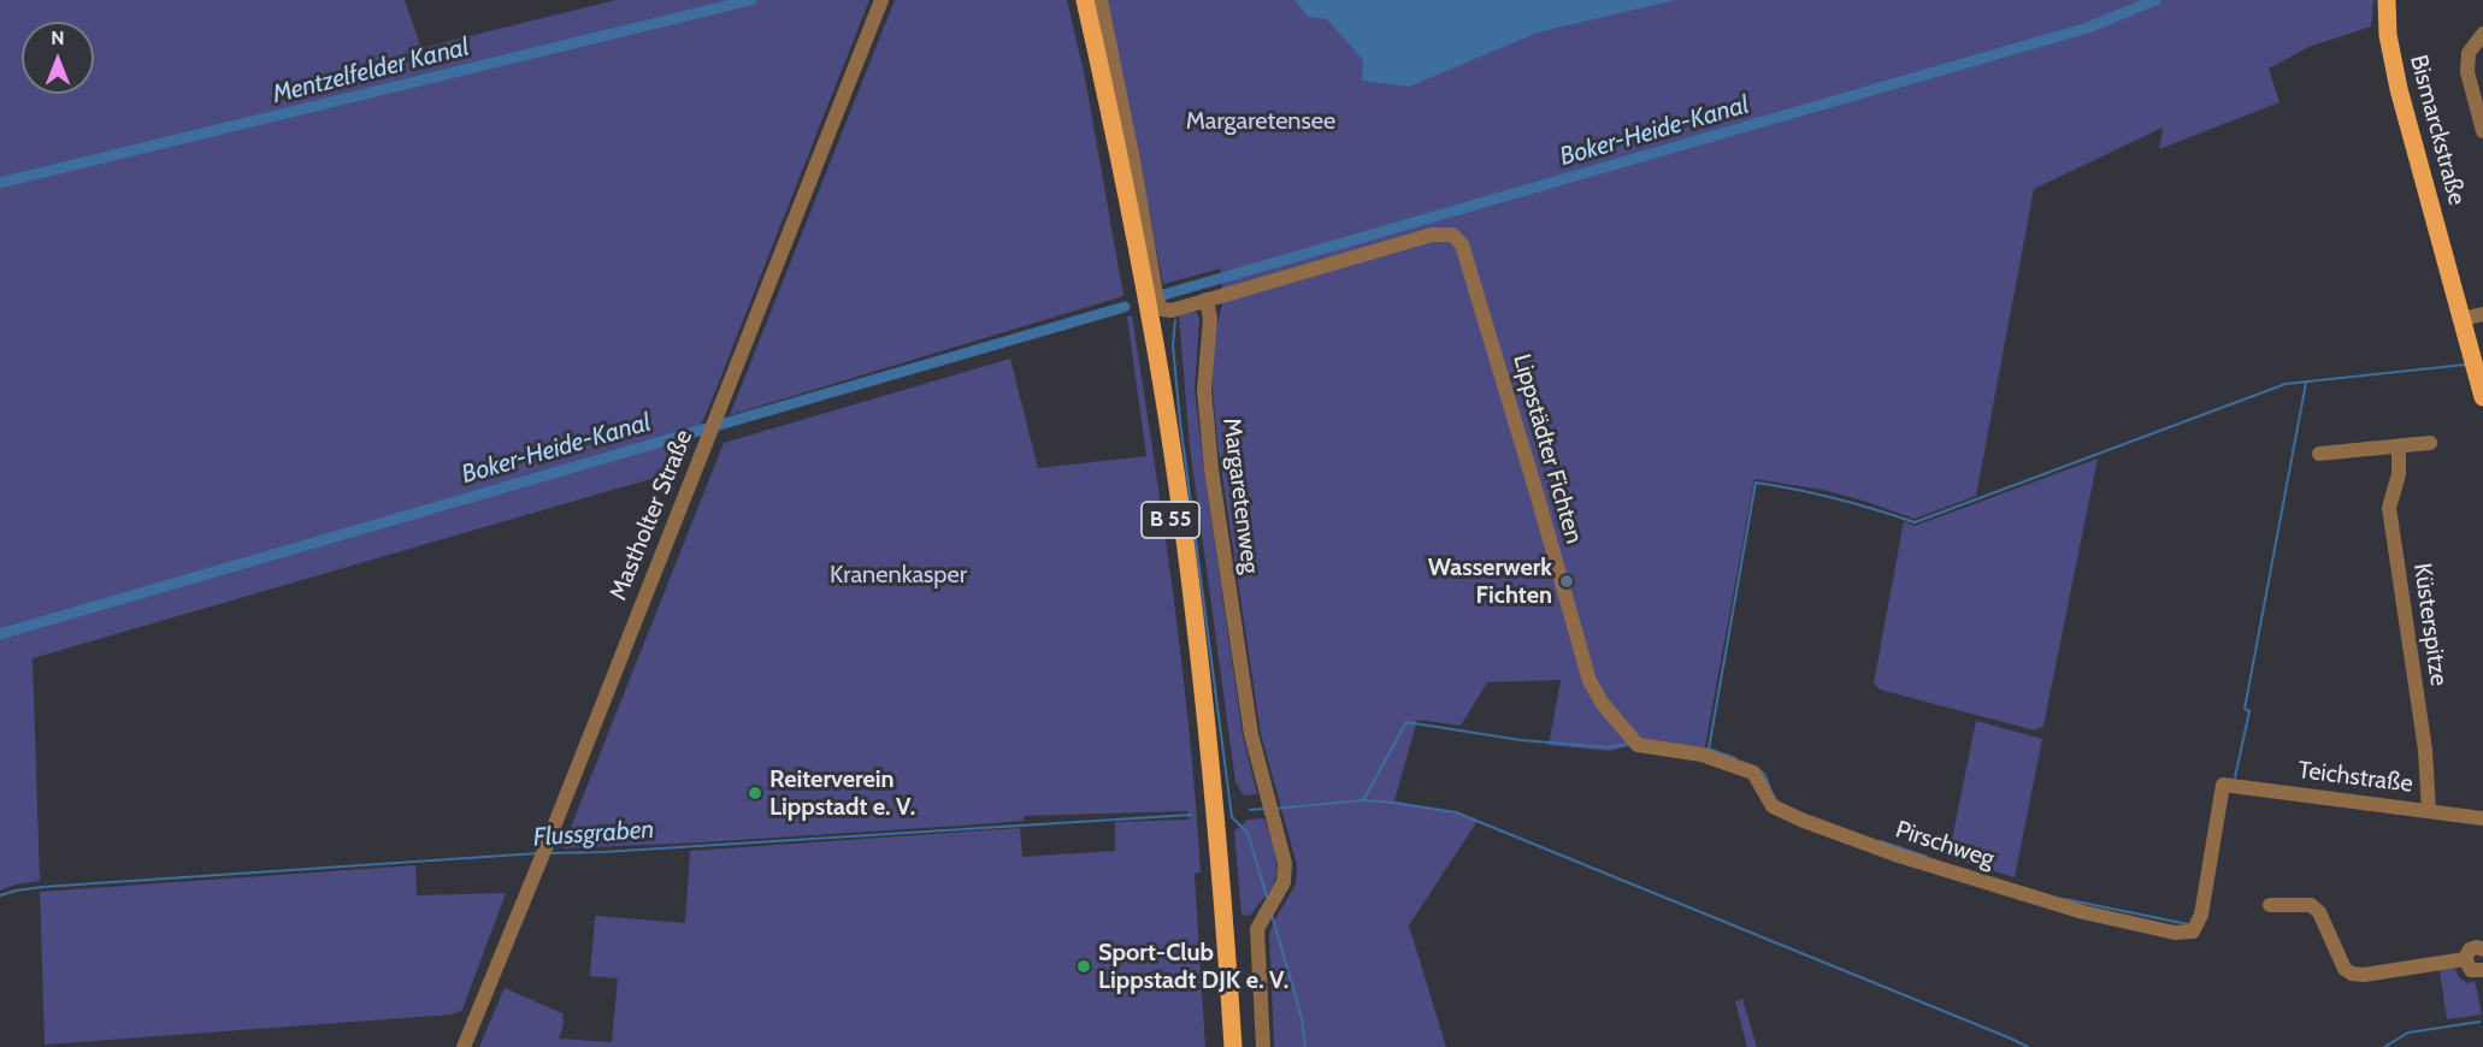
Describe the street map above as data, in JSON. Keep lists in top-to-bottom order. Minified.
{"streets":{"main road":["Bismarckstraße","B 55"],"street":["Lippstädter Fichten","Margaretenweg","Mastholter Straße","Küsterspitze","Teichstraße","Pirschweg"]},"crossings":[["Lippstädter Fichten","Margaretenweg"],["Lippstädter Fichten","Pirschweg"],["Küsterspitze","Teichstraße"],["Teichstraße","Pirschweg"]],"water":["Mentzelfelder Kanal","Boker-Heide-Kanal","Flussgraben"],"parks":["Margaretensee","Kranenkasper"],"places":["Wasserwerk Fichten","Reiterverein Lippstadt e. V.","Sport-Club Lippstadt DJK e. V."],"north":"top"}
